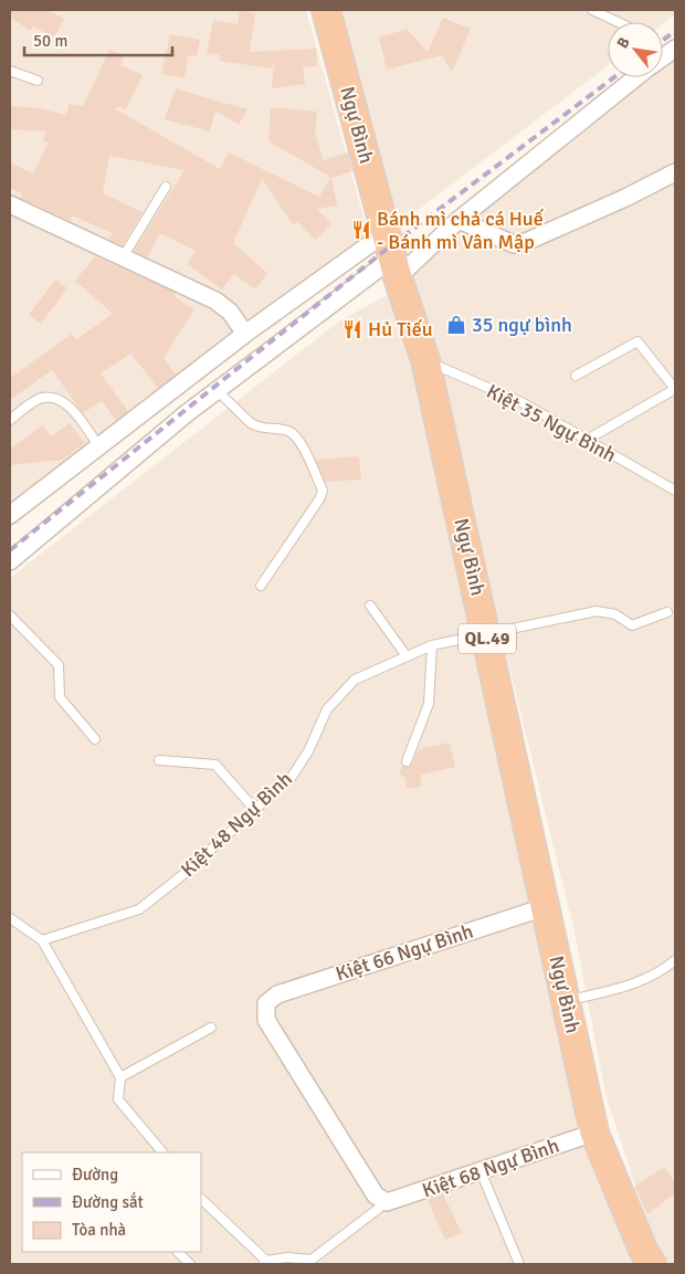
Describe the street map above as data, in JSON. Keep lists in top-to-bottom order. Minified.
{"streets":{"highway":["Ngự Bình","QL.49"],"street":["Kiệt 66 Ngự Bình","Kiệt 68 Ngự Bình"],"lane":["Kiệt 35 Ngự Bình","Kiệt 48 Ngự Bình"]},"crossings":[["Ngự Bình","Kiệt 35 Ngự Bình"],["Ngự Bình","Kiệt 48 Ngự Bình"],["Ngự Bình","Kiệt 66 Ngự Bình"],["Ngự Bình","Kiệt 68 Ngự Bình"],["Kiệt 66 Ngự Bình","Kiệt 68 Ngự Bình"]],"places":{"restaurant":["Bánh mì chả cá Huế - Bánh mì Vân Mập","Hủ Tiếu"],"shop":["35 ngự bình"]},"legend":["Đường","Đường sắt","Tòa nhà"],"scale_bar":"50 m","north":"top left"}
